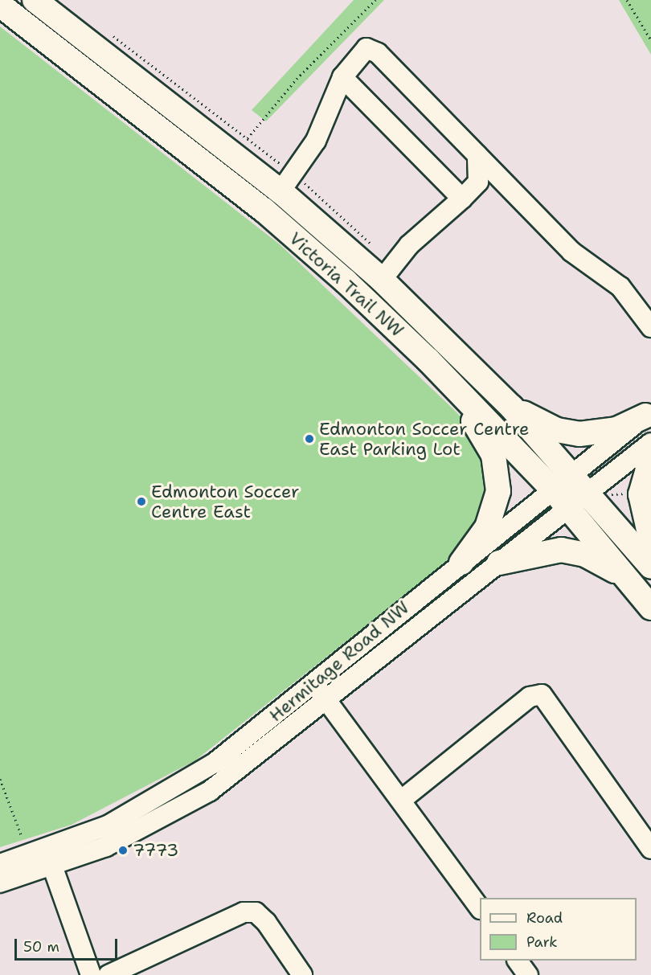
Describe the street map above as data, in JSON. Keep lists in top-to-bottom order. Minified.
{"streets":{"main road":["Victoria Trail NW"],"street":["Hermitage Road NW"]},"crossings":[["Victoria Trail NW","Hermitage Road NW"]],"places":["Edmonton Soccer Centre East Parking Lot","Edmonton Soccer Centre East","7773"],"legend":["Road","Park"],"scale_bar":"50 m"}
